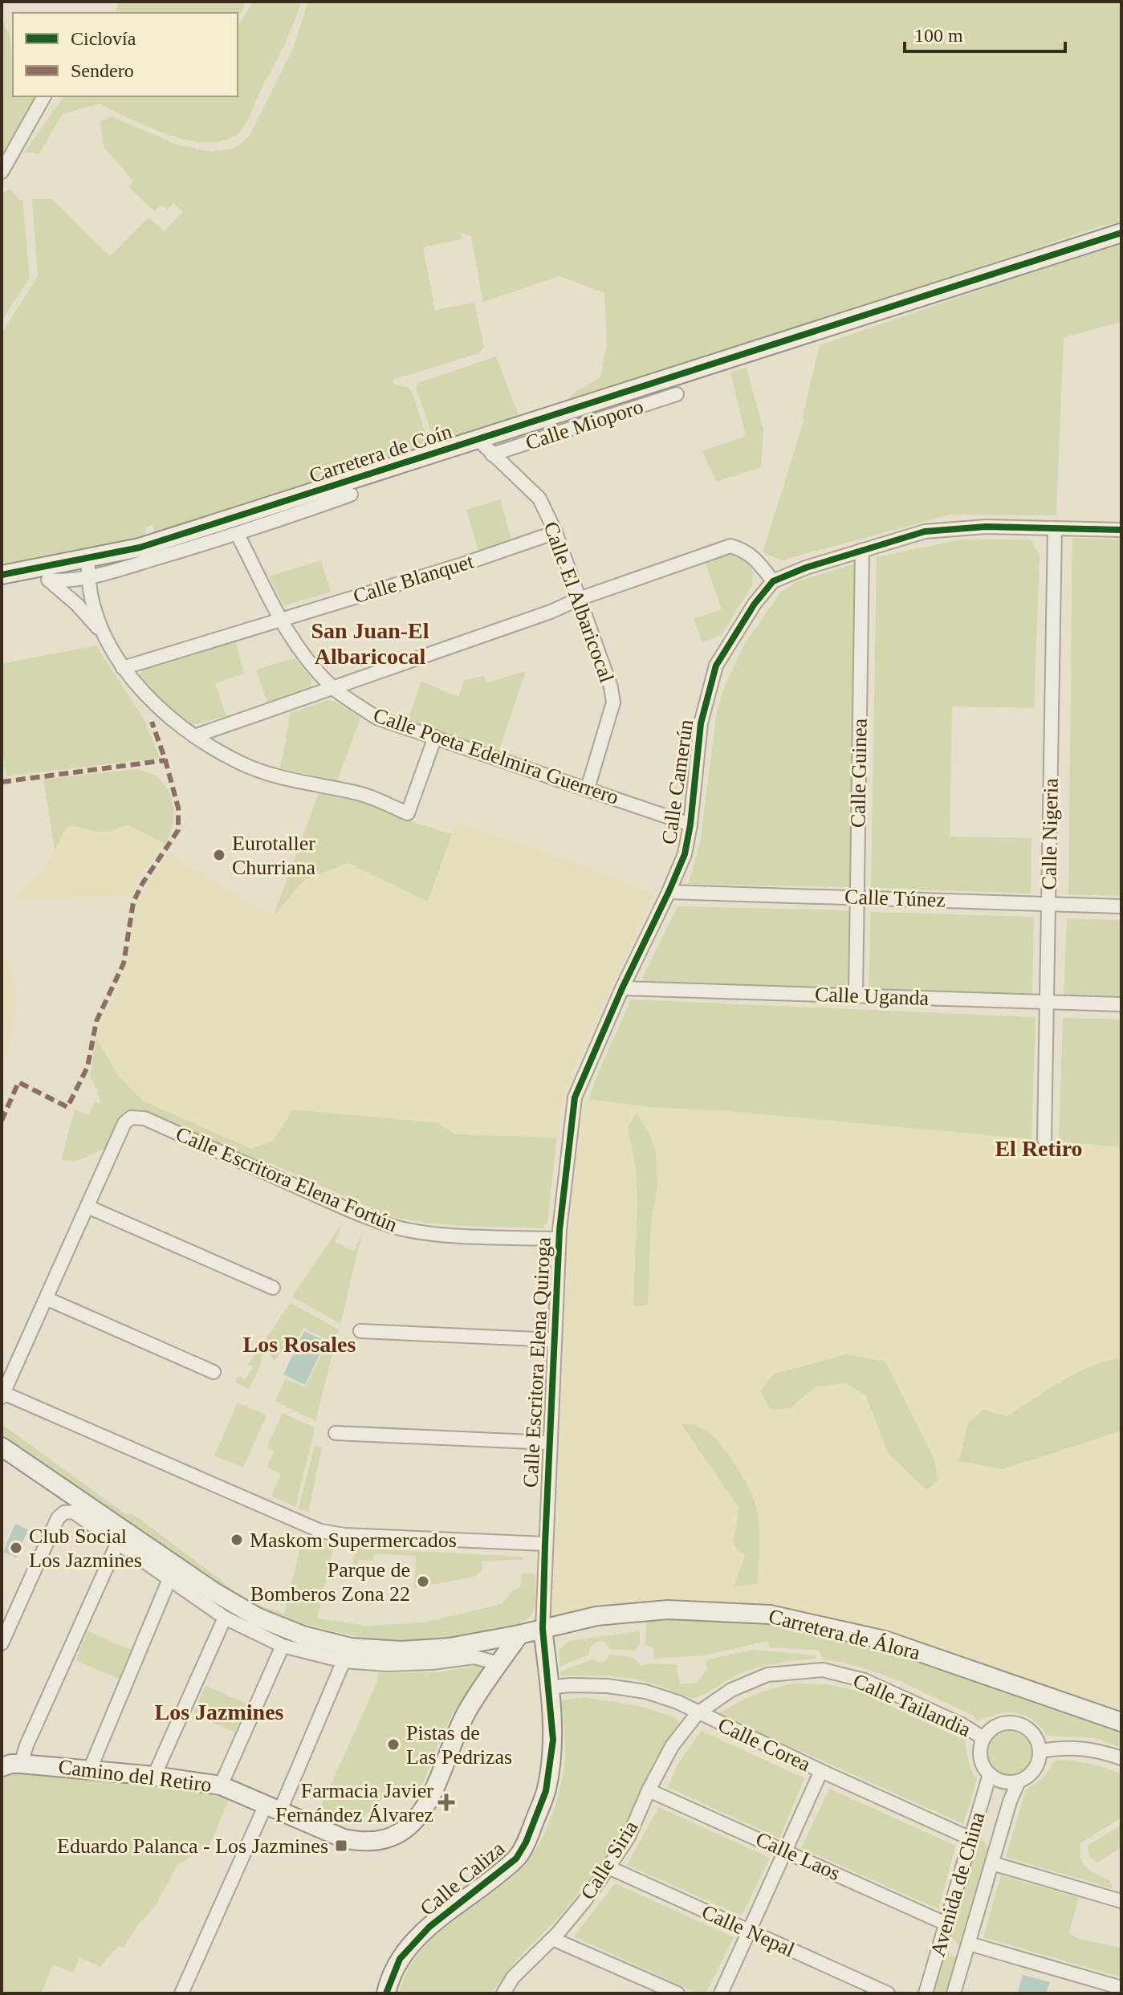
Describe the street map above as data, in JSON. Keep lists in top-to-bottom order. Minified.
{"streets":{"street":["Calle Mioporo","Carretera de Coín","Calle Blanquet","Calle El Albaricocal","Calle Poeta Edelmira Guerrero","Calle Guinea","Calle Camerún","Calle Nigeria","Calle Túnez","Calle Uganda","Calle Escritora Elena Fortún","Calle Escritora Elena Quiroga","Carretera de Álora","Calle Tailandia","Calle Corea","Camino del Retiro","Calle Laos","Calle Siria","Calle Caliza","Avenida de China","Calle Nepal"]},"crossings":[["Calle Mioporo","Calle El Albaricocal"],["Carretera de Coín","Calle El Albaricocal"],["Carretera de Coín","Calle Poeta Edelmira Guerrero"],["Calle Blanquet","Calle El Albaricocal"],["Calle Blanquet","Calle Poeta Edelmira Guerrero"],["Calle El Albaricocal","Calle Poeta Edelmira Guerrero"],["Calle Poeta Edelmira Guerrero","Calle Camerún"],["Calle Guinea","Calle Túnez"],["Calle Guinea","Calle Uganda"],["Calle Camerún","Calle Túnez"],["Calle Camerún","Calle Uganda"],["Calle Camerún","Calle Escritora Elena Quiroga"],["Calle Nigeria","Calle Túnez"],["Calle Nigeria","Calle Uganda"],["Calle Escritora Elena Fortún","Calle Escritora Elena Quiroga"],["Calle Escritora Elena Quiroga","Carretera de Álora"],["Calle Escritora Elena Quiroga","Calle Caliza"],["Carretera de Álora","Camino del Retiro"],["Carretera de Álora","Calle Caliza"],["Calle Tailandia","Calle Corea"],["Calle Tailandia","Calle Siria"],["Calle Tailandia","Avenida de China"],["Calle Corea","Calle Siria"],["Calle Corea","Calle Caliza"],["Calle Corea","Avenida de China"],["Calle Laos","Calle Siria"],["Calle Laos","Avenida de China"],["Calle Siria","Calle Nepal"]],"districts":["San Juan-El Albaricocal","El Retiro","Los Rosales","Los Jazmines"],"places":{"other":["Eurotaller Churriana","Maskom Supermercados","Club Social Los Jazmines","Parque de Bomberos Zona 22","Pistas de Las Pedrizas"],"health":["Farmacia Javier Fernández Álvarez"],"transit":["Eduardo Palanca - Los Jazmines"]},"legend":["Ciclovía","Sendero"],"scale_bar":"100 m"}
